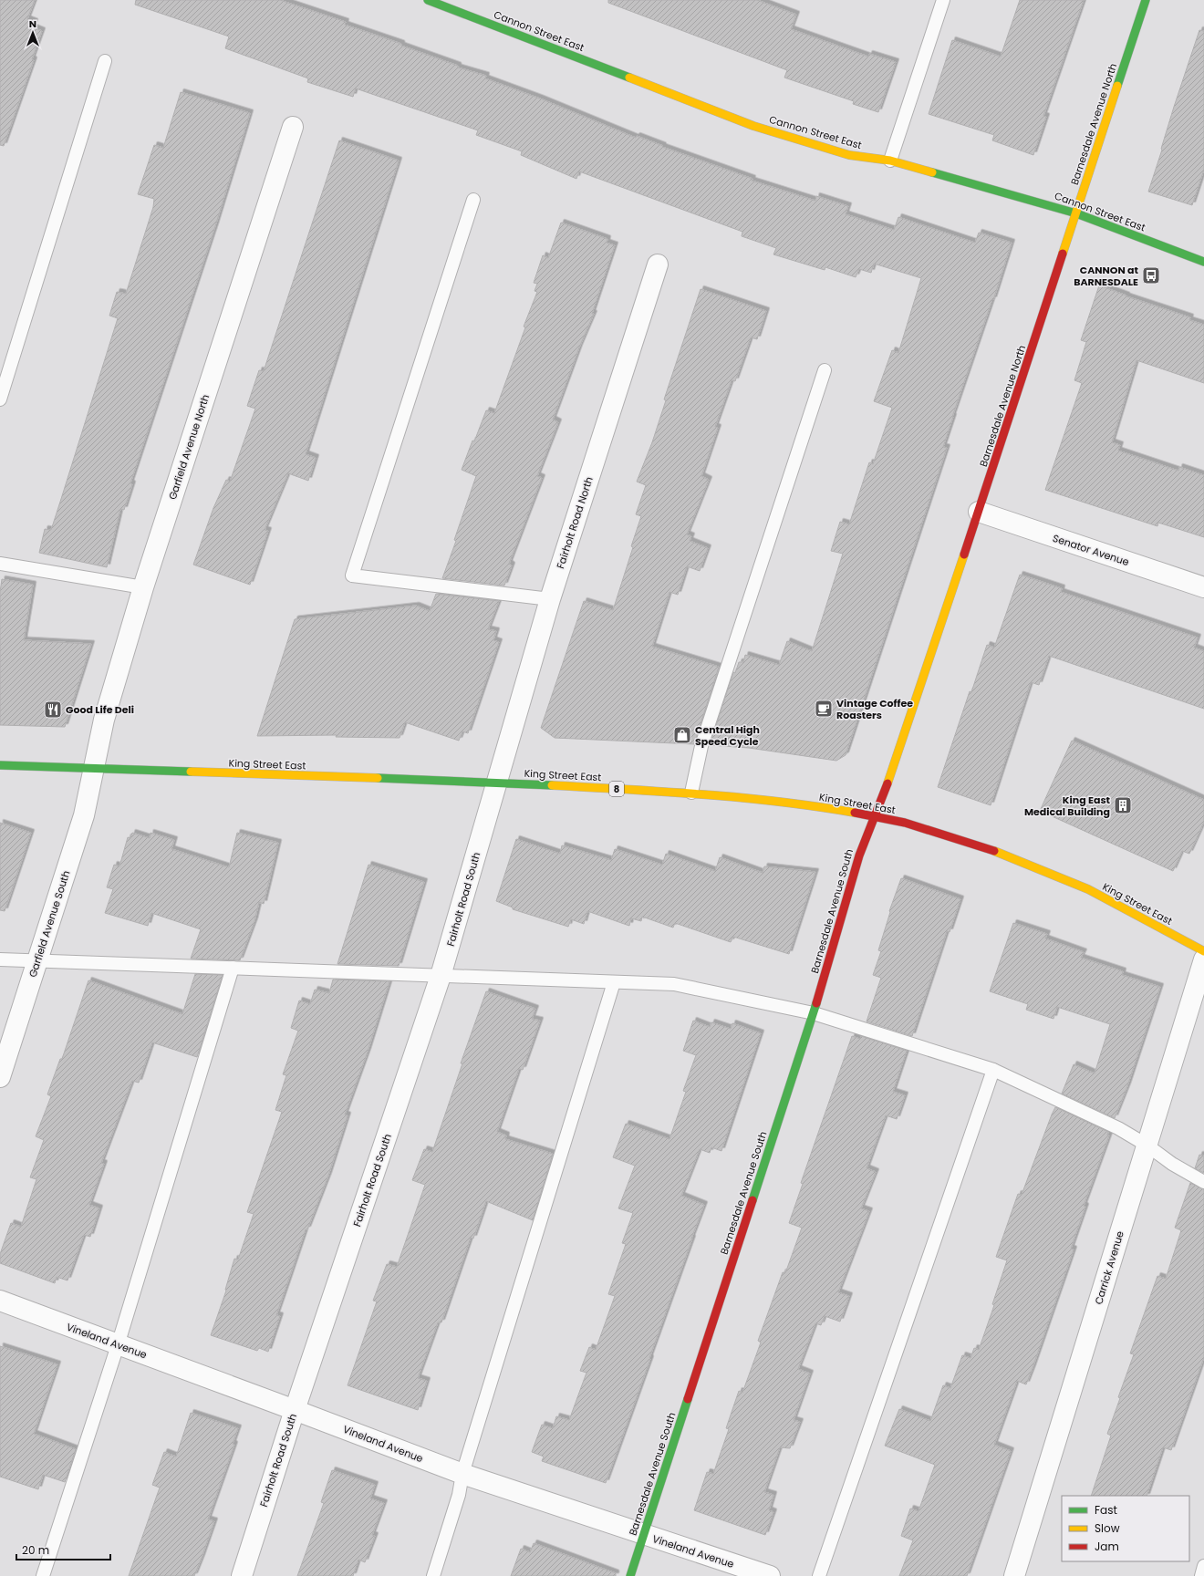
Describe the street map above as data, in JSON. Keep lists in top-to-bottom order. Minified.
{"streets":{"main road":["Cannon Street East","Barnesdale Avenue North","King Street East","8","Barnesdale Avenue South"],"street":["Garfield Avenue North","Fairholt Road North","Senator Avenue","Fairholt Road South","Garfield Avenue South","Carrick Avenue","Vineland Avenue"]},"crossings":[["Cannon Street East","Barnesdale Avenue North"],["Barnesdale Avenue North","Senator Avenue"],["Barnesdale Avenue North","King Street East"],["Barnesdale Avenue North","Barnesdale Avenue South"],["Garfield Avenue North","King Street East"],["Garfield Avenue North","Garfield Avenue South"],["Fairholt Road North","King Street East"],["Fairholt Road North","Fairholt Road South"],["King Street East","Fairholt Road South"],["King Street East","Barnesdale Avenue South"],["King Street East","Garfield Avenue South"],["Fairholt Road South","Vineland Avenue"],["Barnesdale Avenue South","Vineland Avenue"]],"places":{"bus stop":["CANNON at BARNESDALE"],"cafe":["Vintage Coffee Roasters"],"restaurant":["Good Life Deli"],"shop":["Central High Speed Cycle"],"building":["King East Medical Building"]},"legend":["Fast","Slow","Jam"],"scale_bar":"20 m","north":"top"}
